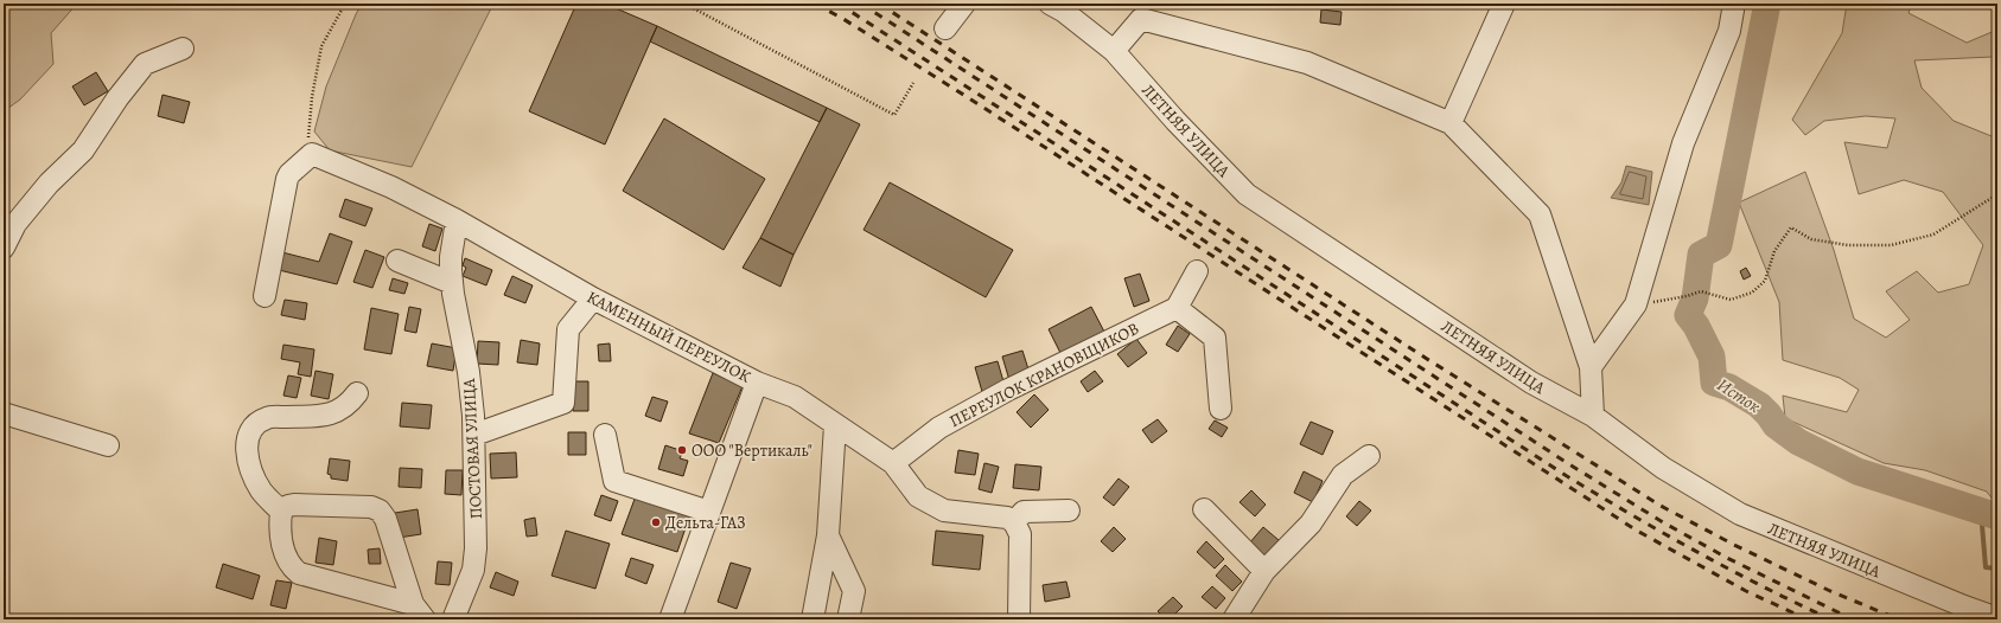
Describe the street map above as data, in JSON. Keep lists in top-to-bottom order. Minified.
{"streets":{"street":["ЛЕТНЯЯ УЛИЦА","КАМЕННЫЙ ПЕРЕУЛОК","ПЕРЕУЛОК КРАНОВЩИКОВ","ПОСТОВАЯ УЛИЦА"]},"crossings":[["КАМЕННЫЙ ПЕРЕУЛОК","ПЕРЕУЛОК КРАНОВЩИКОВ"],["КАМЕННЫЙ ПЕРЕУЛОК","ПОСТОВАЯ УЛИЦА"]],"water":["Исток"],"places":["ООО \"Вертикаль\"","Дельта-ГАЗ"]}
